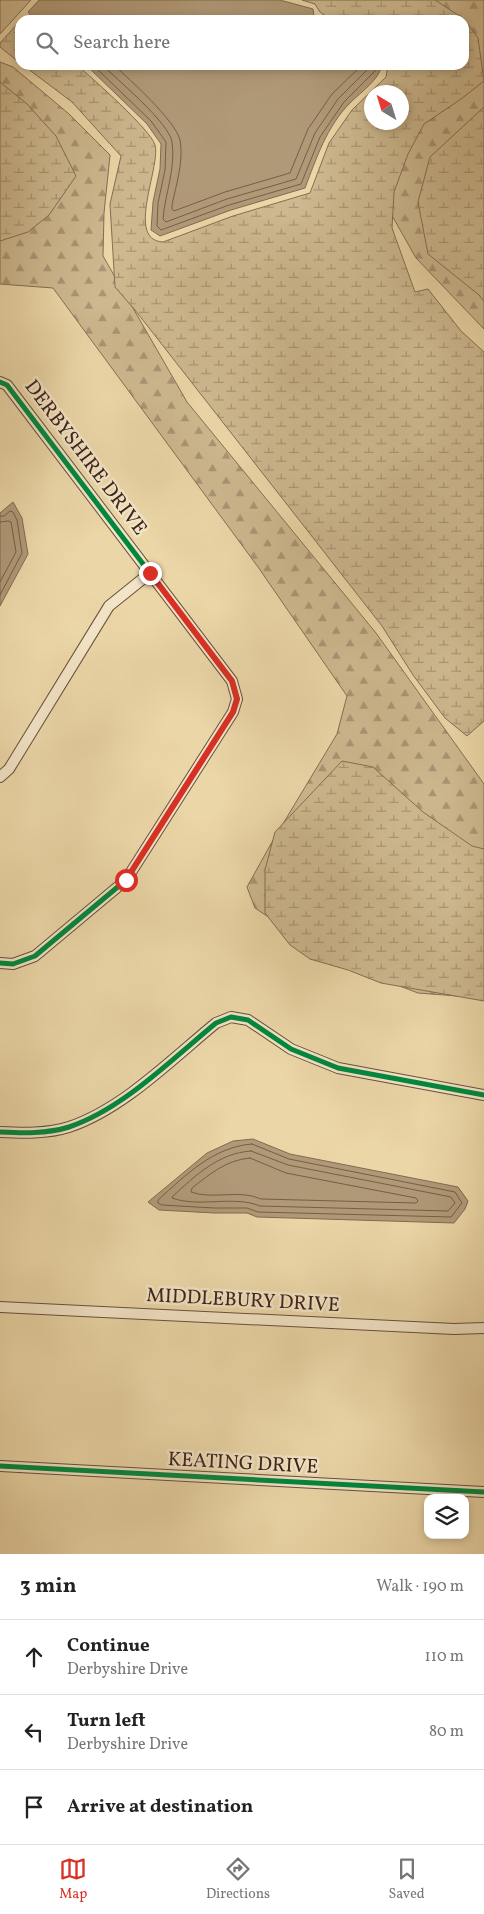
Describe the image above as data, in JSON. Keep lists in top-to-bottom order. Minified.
{"streets":{"street":["DERBYSHIRE DRIVE","MIDDLEBURY DRIVE","KEATING DRIVE"]},"north":"top left","page":{"search":"Search here","heading":["3 min","Walk · 190 m"],"list":[["Continue","Derbyshire Drive","110 m"],["Turn left","Derbyshire Drive","80 m"],"Arrive at destination"],"nav":["Map","Directions","Saved"]}}
